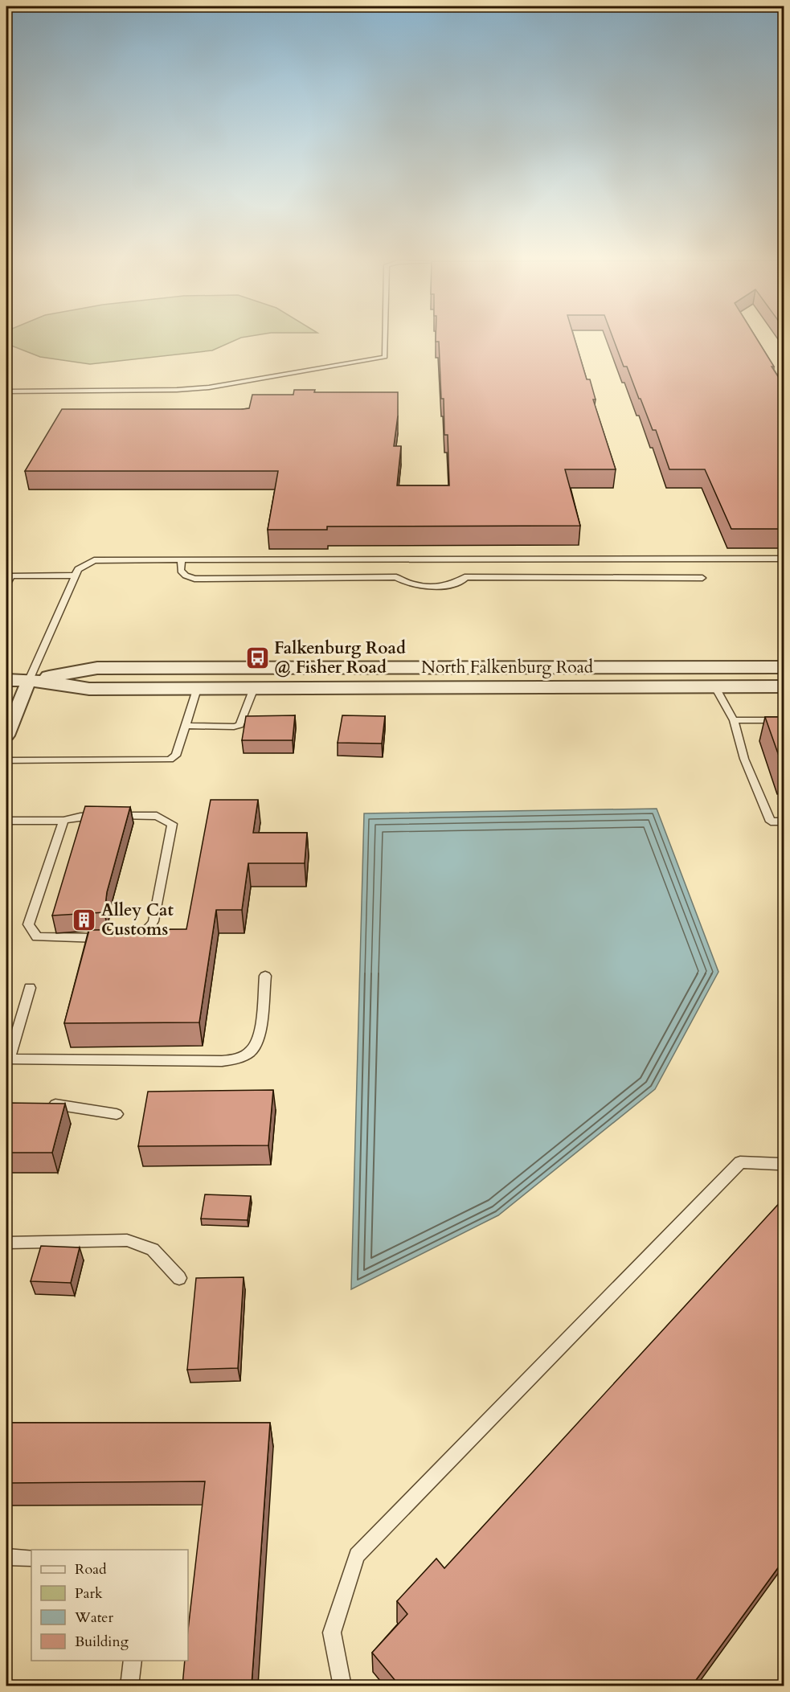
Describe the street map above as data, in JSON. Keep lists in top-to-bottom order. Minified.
{"streets":{"street":["North Falkenburg Road"]},"places":{"bus stop":["Falkenburg Road @ Fisher Road"],"building":["Alley Cat Customs"]},"legend":["Road","Park","Water","Building"]}
